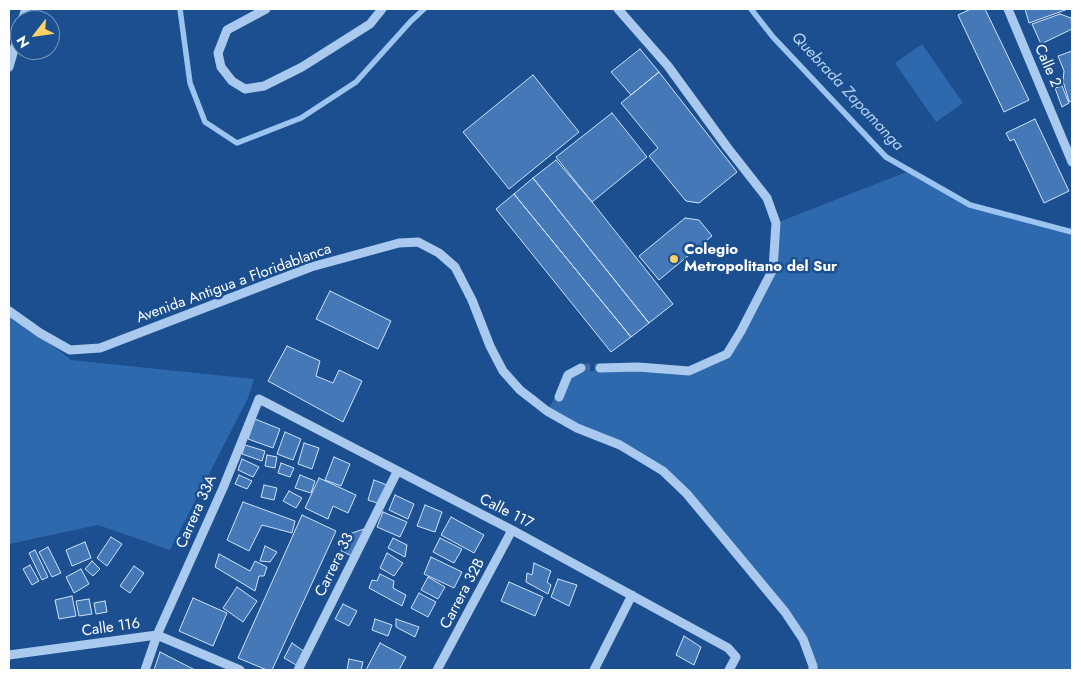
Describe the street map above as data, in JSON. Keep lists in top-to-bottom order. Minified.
{"streets":{"street":["Calle 2","Avenida Antigua a Floridablanca","Carrera 33A","Calle 117","Carrera 33","Carrera 32B","Calle 116"]},"crossings":[["Carrera 33A","Calle 117"],["Carrera 33A","Calle 116"],["Calle 117","Carrera 33"],["Calle 117","Carrera 32B"]],"water":["Quebrada Zapamanga"],"places":["Colegio Metropolitano del Sur"],"north":"bottom left"}
